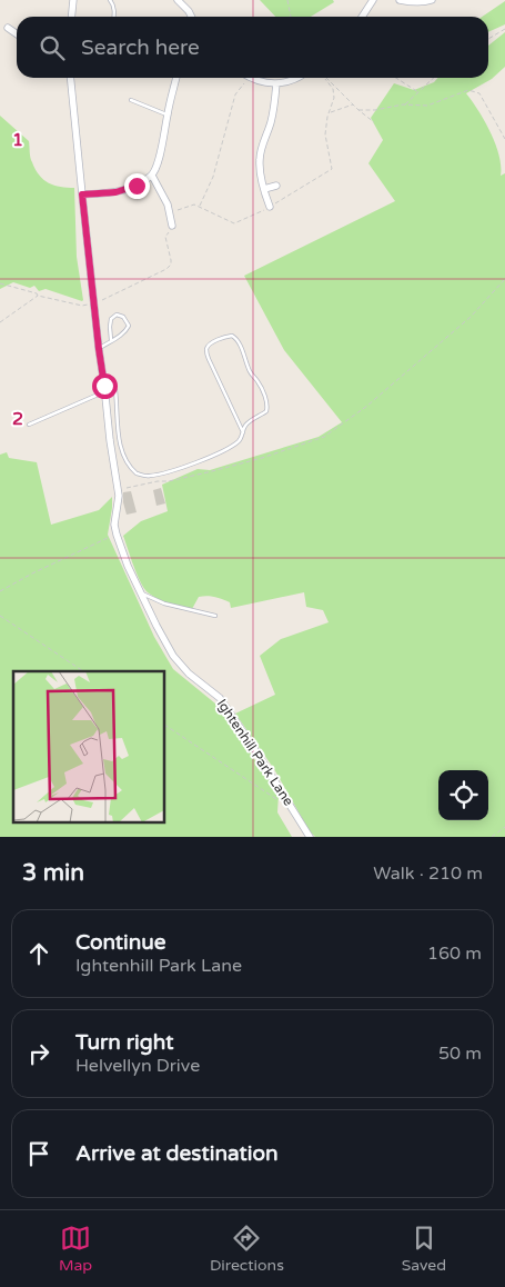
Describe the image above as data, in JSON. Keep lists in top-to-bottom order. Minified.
{"streets":{"street":["Ightenhill Park Lane"]},"page":{"search":"Search here","heading":["3 min","Walk · 210 m"],"list":[["Continue","Ightenhill Park Lane","160 m"],["Turn right","Helvellyn Drive","50 m"],"Arrive at destination"],"nav":["Map","Directions","Saved"]},"grid":{"rows":["1","2"]}}
